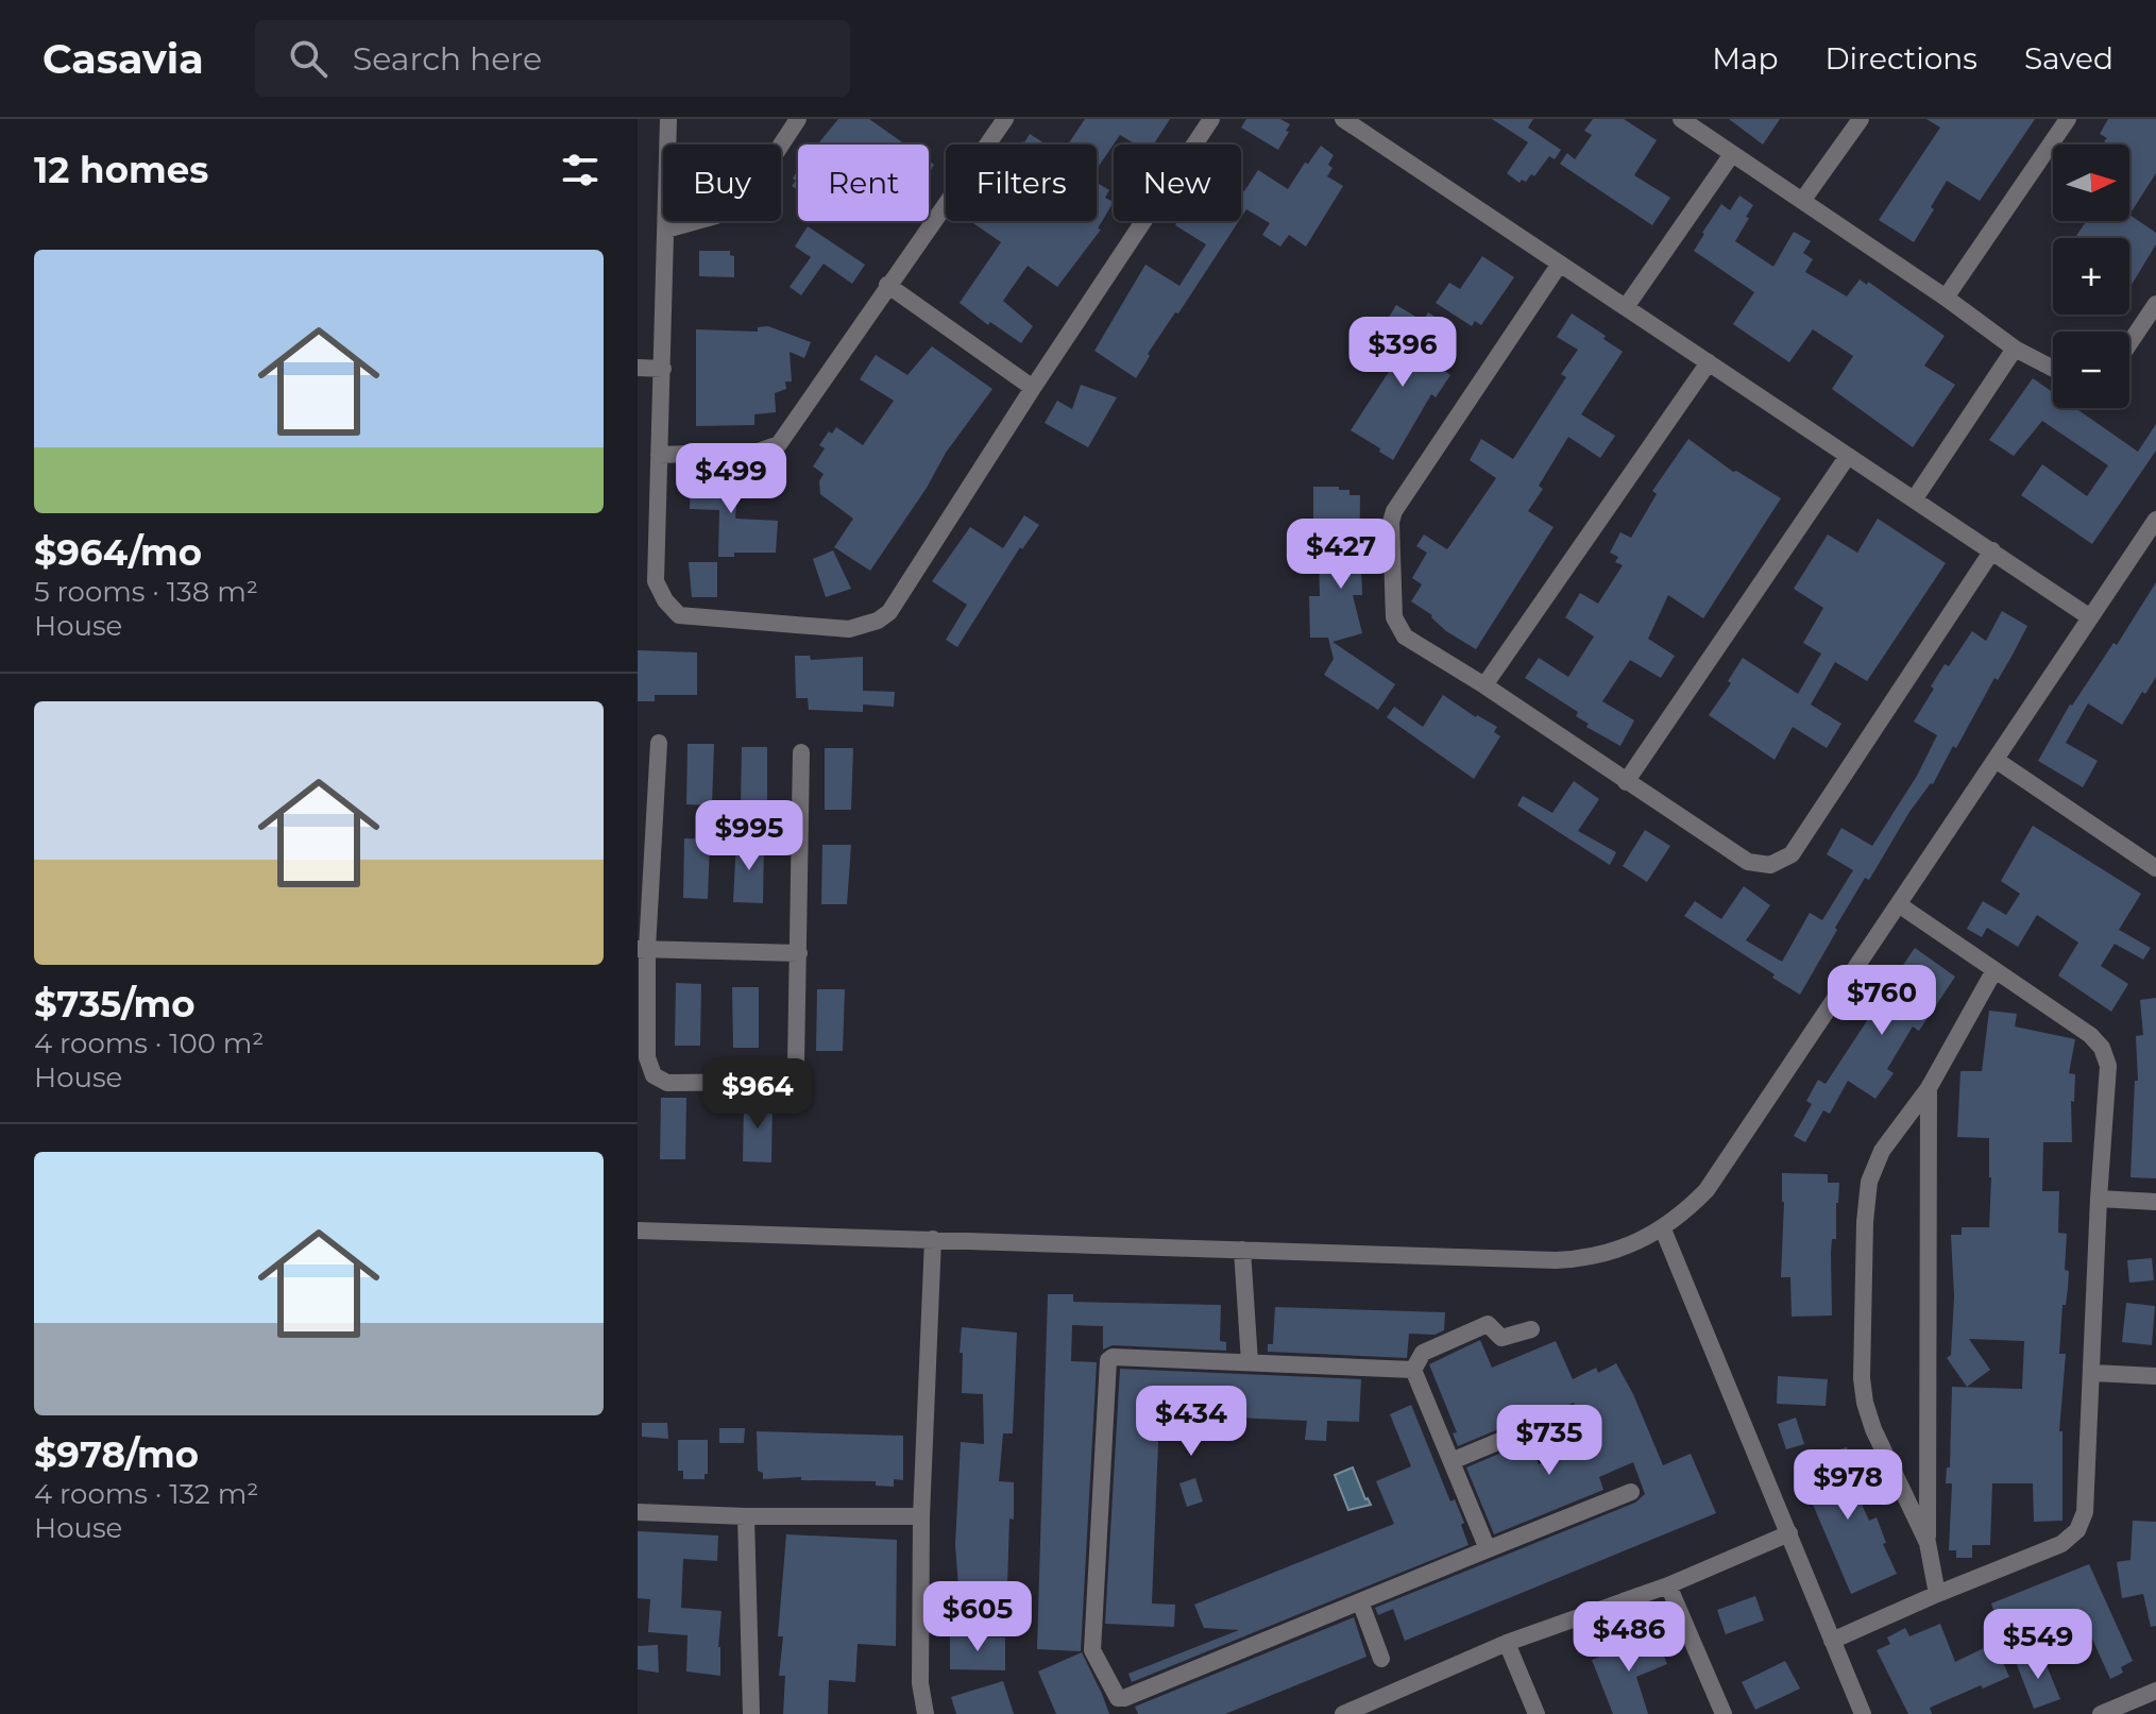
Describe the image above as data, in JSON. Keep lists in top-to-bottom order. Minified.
{"north":"right","page":{"header":"Casavia","search":"Search here","nav":["Map","Directions","Saved"],"heading":"12 homes","map_buttons":["+","−"],"chip":["Buy","Rent","Filters","New"],"list":[{"name":"$964/mo","note":"5 rooms · 138 m² · House"},{"name":"$735/mo","note":"4 rooms · 100 m² · House"},{"name":"$978/mo","note":"4 rooms · 132 m² · House"}],"price":["$396","$499","$427","$995","$760","$964","$434","$735","$978","$605","$486","$549"]}}
